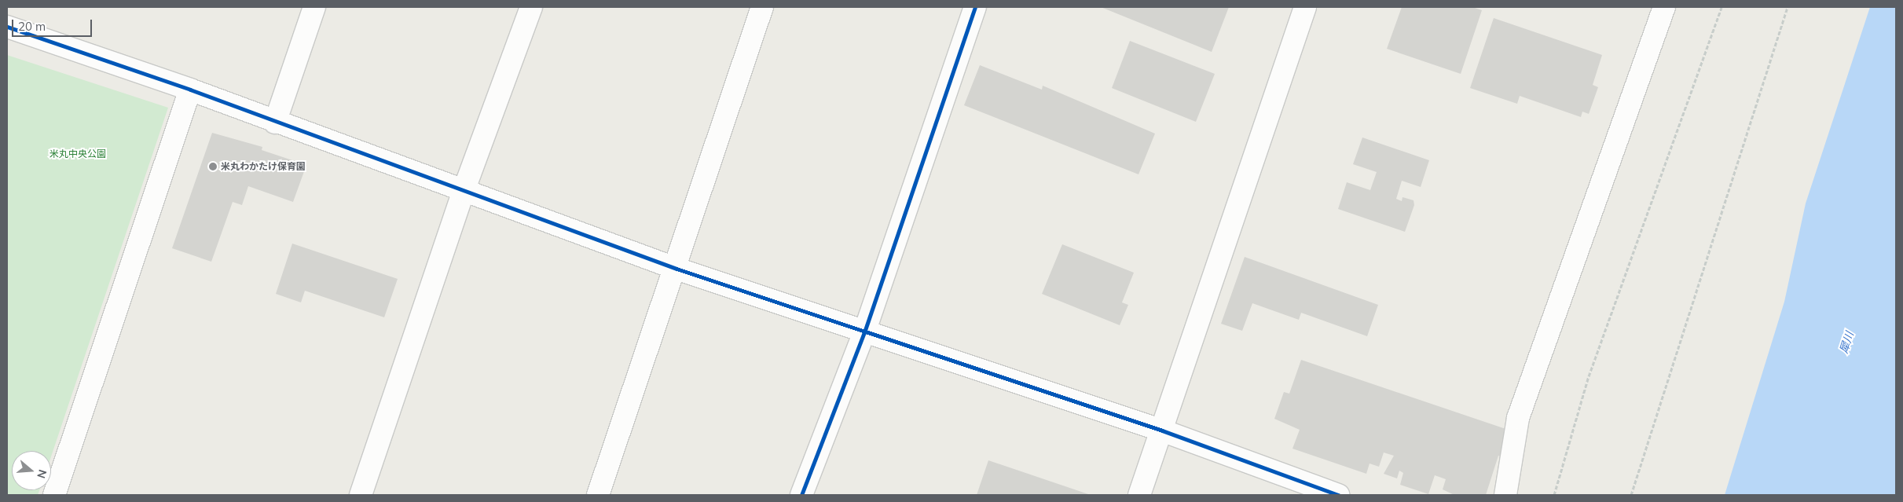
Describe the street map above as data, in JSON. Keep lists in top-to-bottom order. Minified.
{"water":["犀川"],"parks":["米丸中央公園"],"places":["米丸わかたけ保育園"],"scale_bar":"20 m","north":"right"}
